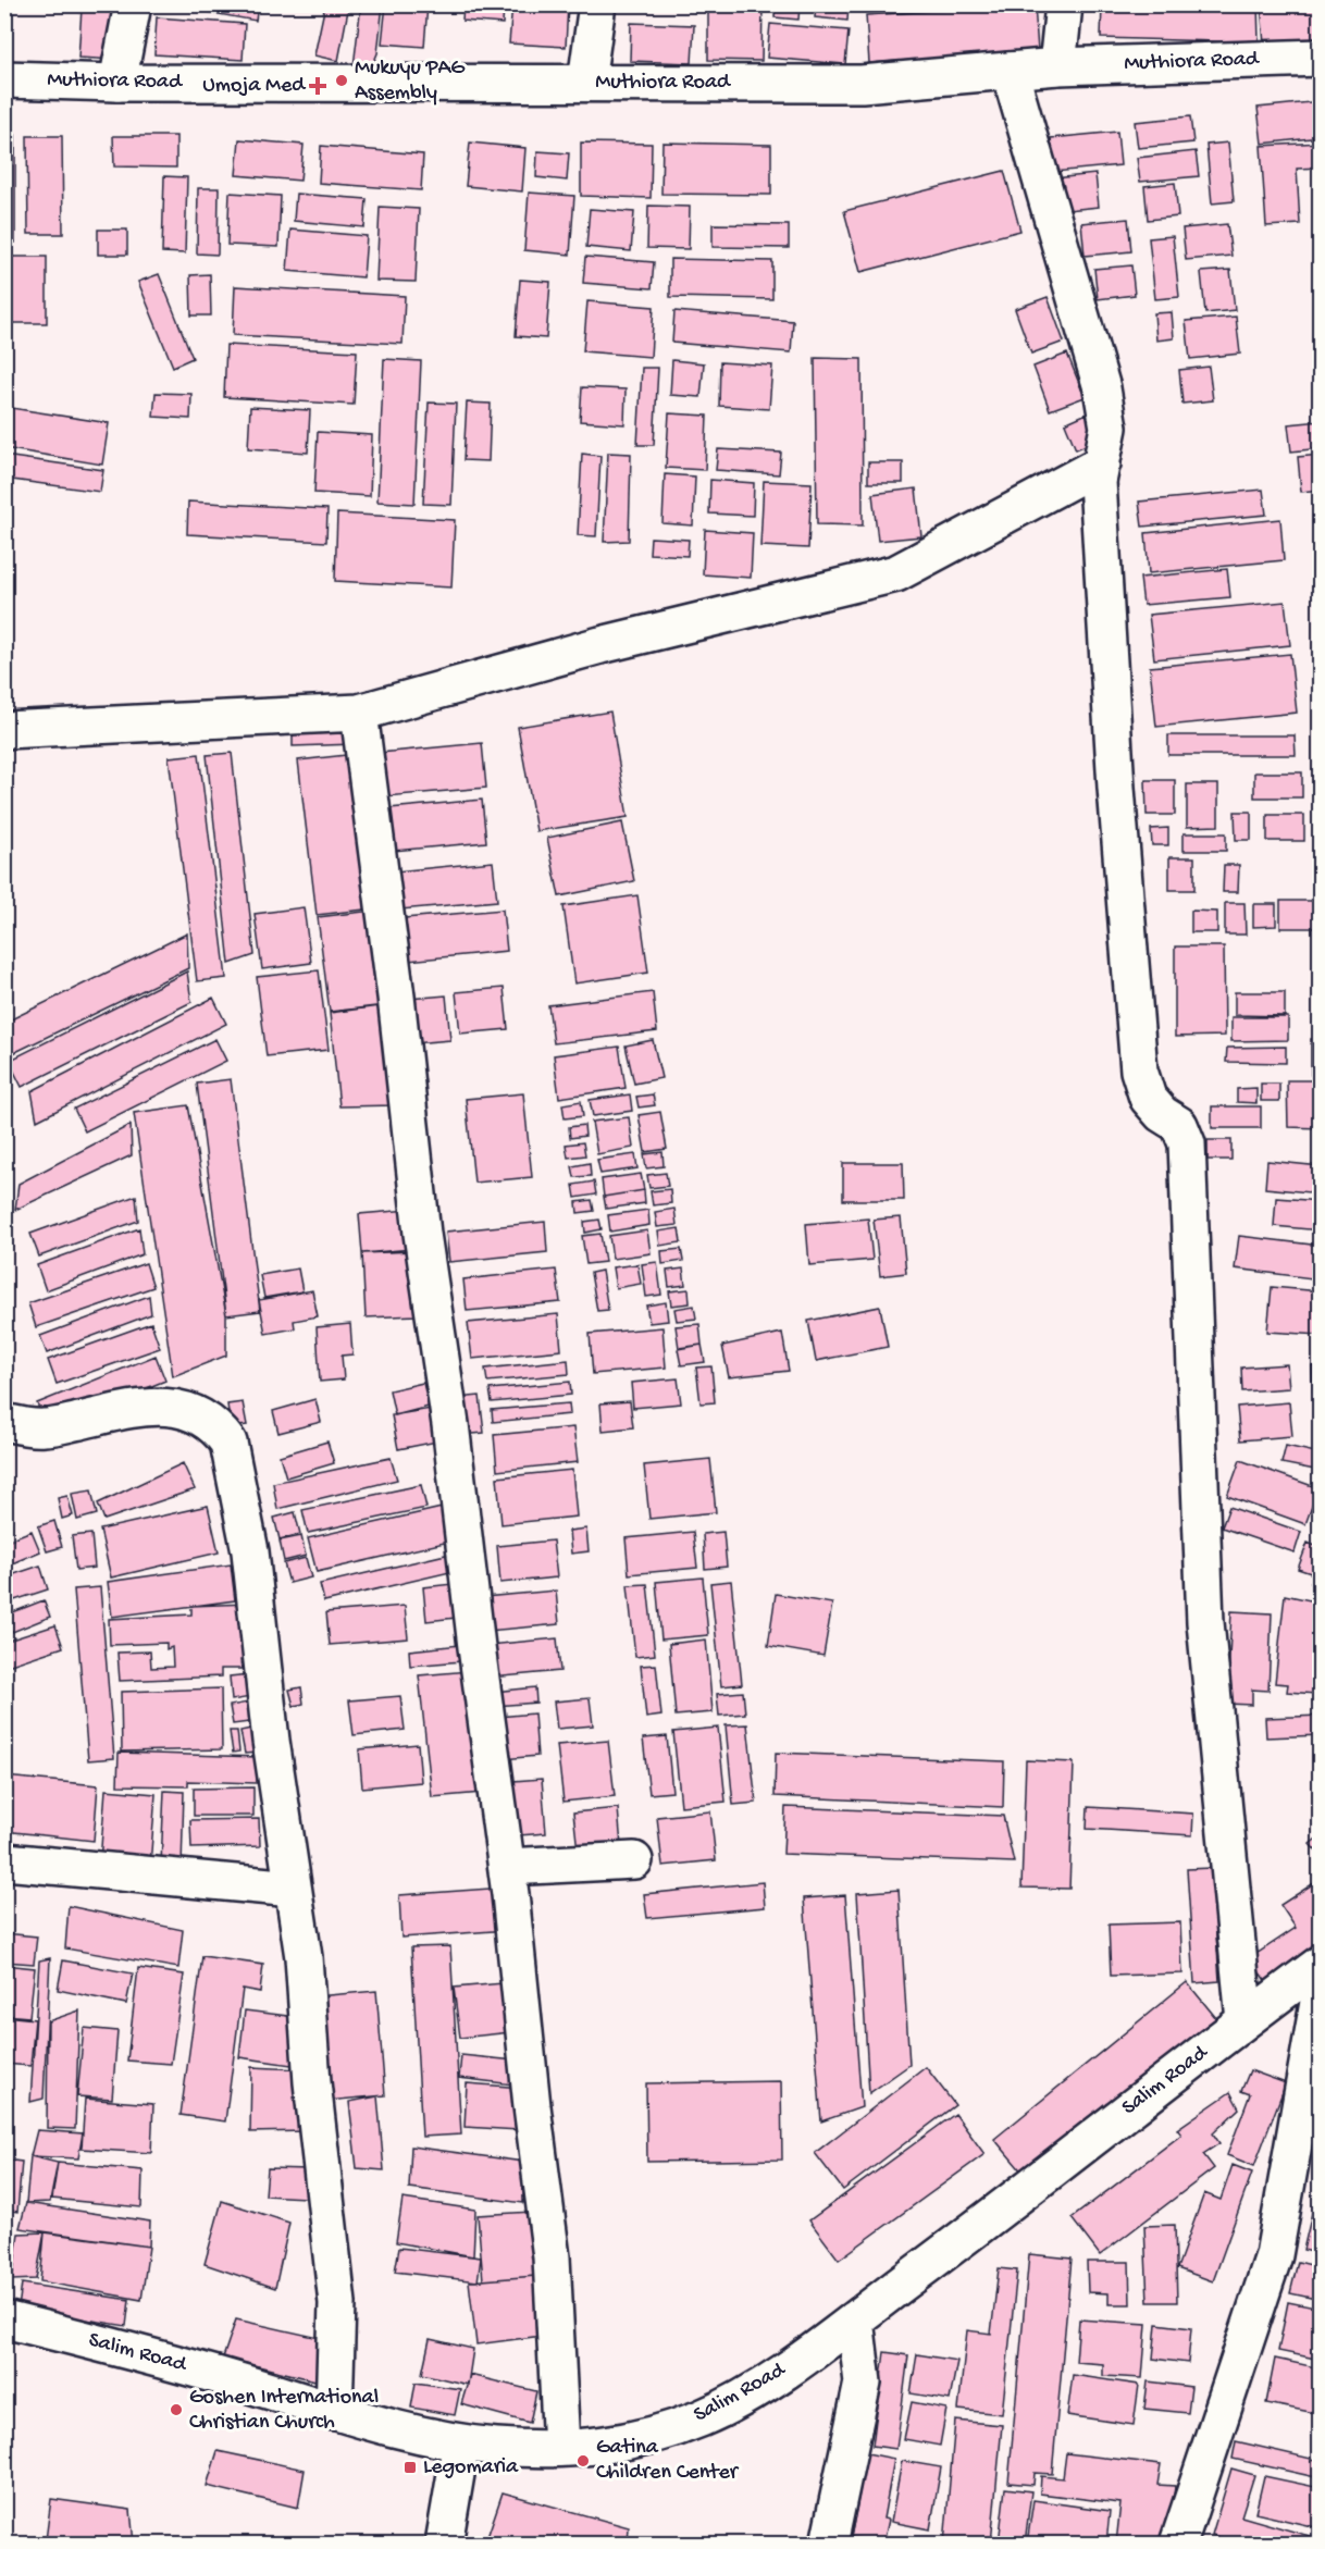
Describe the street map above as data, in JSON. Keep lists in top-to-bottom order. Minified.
{"streets":{"street":["Muthiora Road","Salim Road"]},"places":{"other":["Mukuyu PAG Assembly","Goshen International Christian Church","Gatina Children Center"],"health":["Umoja Med"],"transit":["Legomaria"]}}
